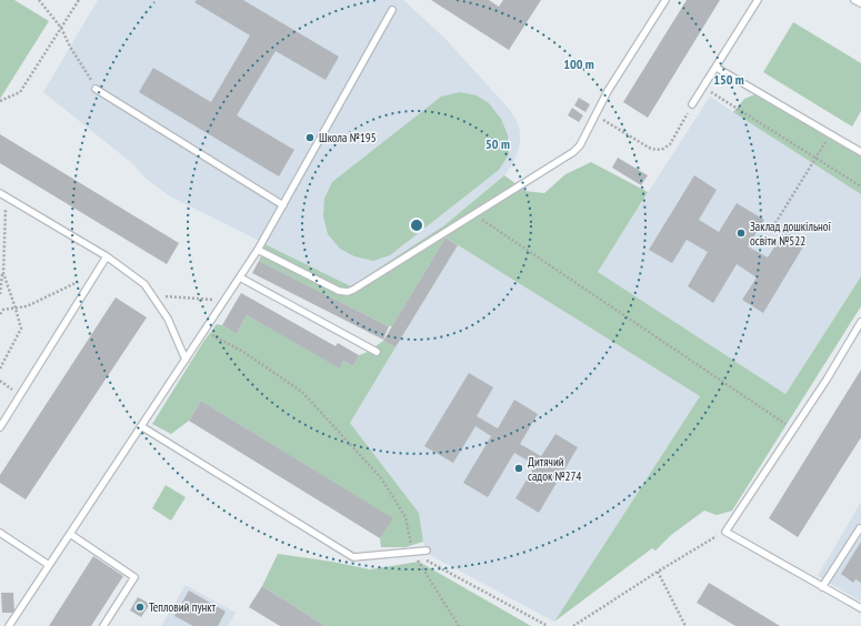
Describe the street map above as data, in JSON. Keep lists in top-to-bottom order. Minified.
{"places":["Школа №195","Заклад дошкільної освіти №522","Дитячий садок №274","Тепловий пункт"],"rings":["100 m","150 m","50 m"]}
